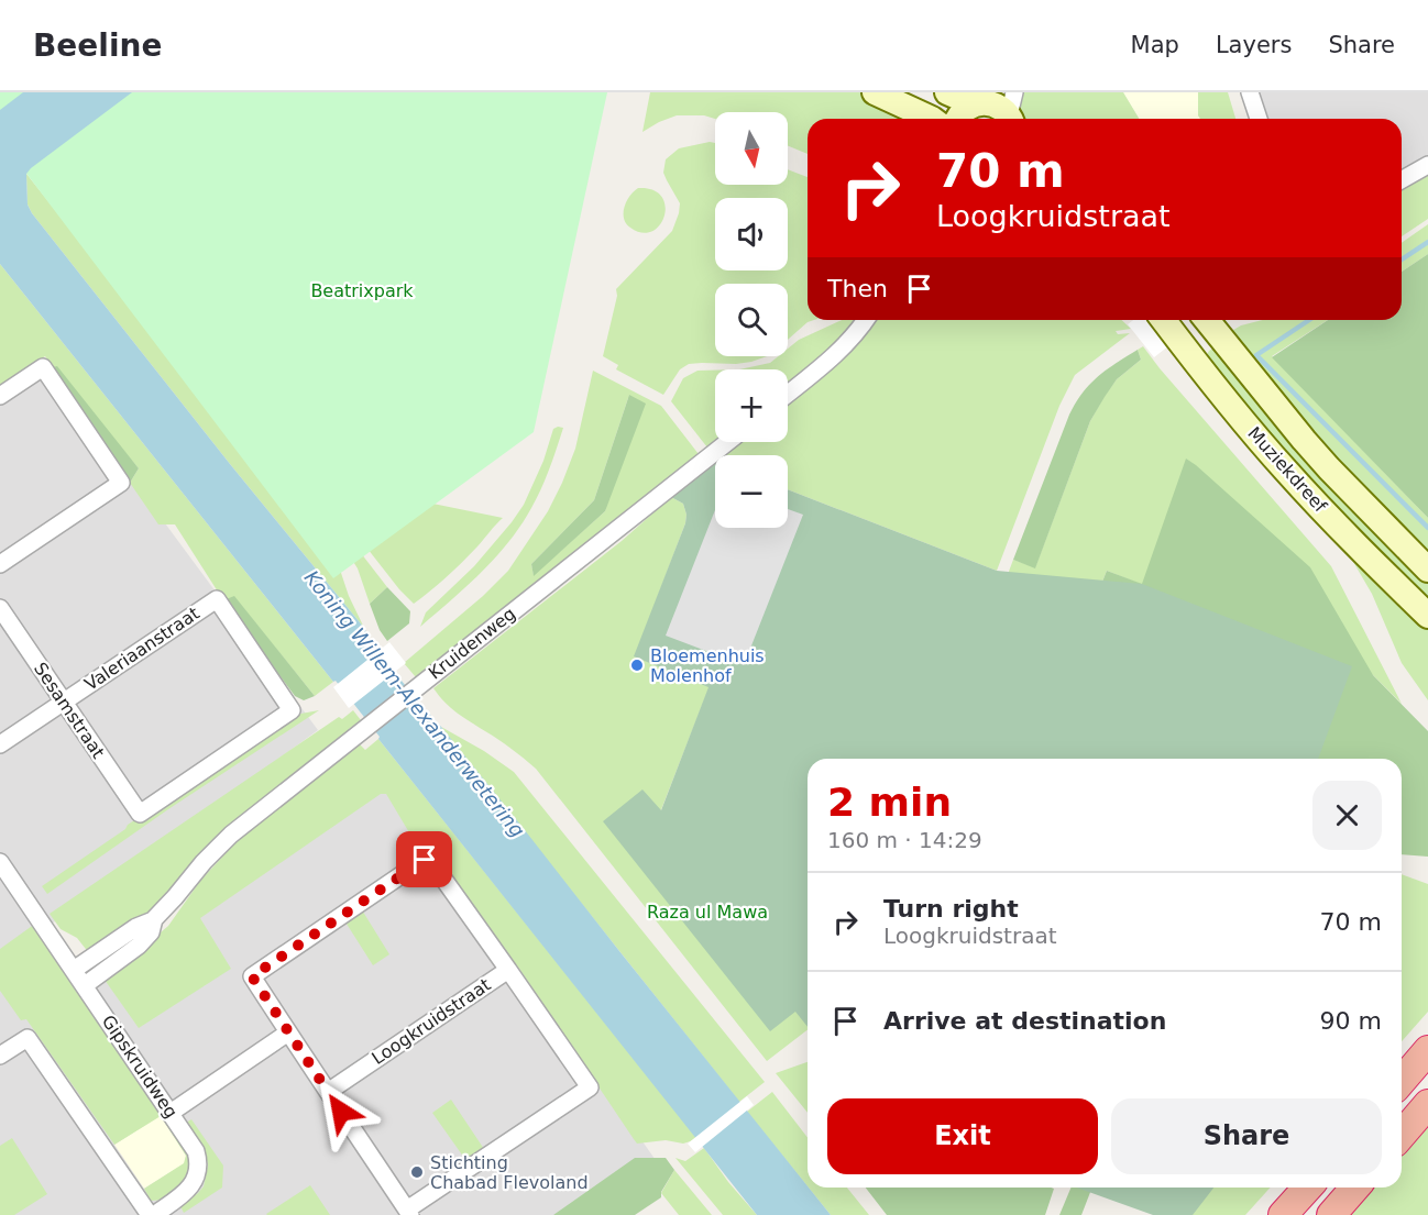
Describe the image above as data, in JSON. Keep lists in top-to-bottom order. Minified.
{"streets":{"main road":["Muziekdreef"],"street":["Kruidenweg","Valeriaanstraat","Sesamstraat","Loogkruidstraat","Gipskruidweg"]},"crossings":[["Kruidenweg","Gipskruidweg"],["Valeriaanstraat","Sesamstraat"]],"water":["Koning Willem-Alexanderwetering"],"parks":["Beatrixpark","Raza ul Mawa"],"places":["Bloemenhuis Molenhof","Stichting Chabad Flevoland"],"north":"bottom","page":{"header":"Beeline","nav":["Map","Layers","Share"],"map_buttons":["+","−"],"turn":["70 m","Loogkruidstraat"],"then":"Then","heading":["2 min","160 m · 14:29"],"list":[{"name":"Turn right","note":"Loogkruidstraat","value":"70 m"},{"name":"Arrive at destination","value":"90 m"}],"buttons":["Exit","Share"]}}
